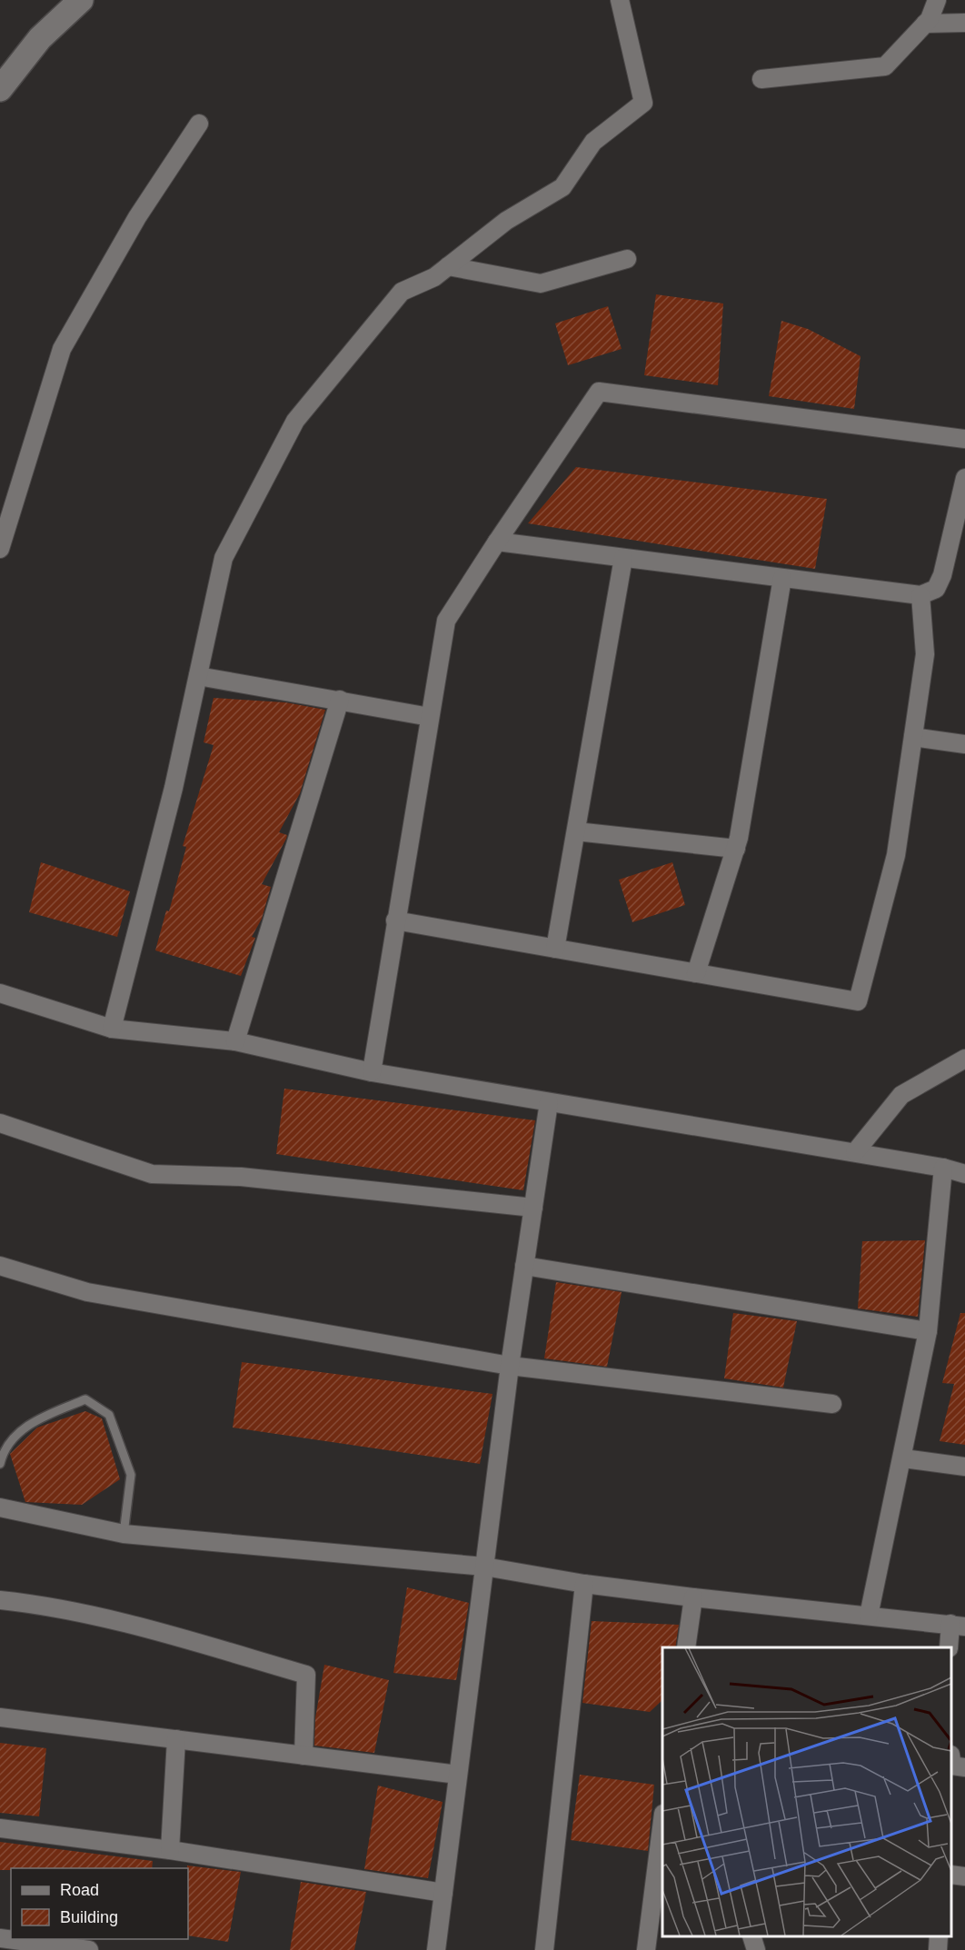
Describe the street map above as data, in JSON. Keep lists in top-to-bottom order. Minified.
{"legend":["Road","Building"]}
